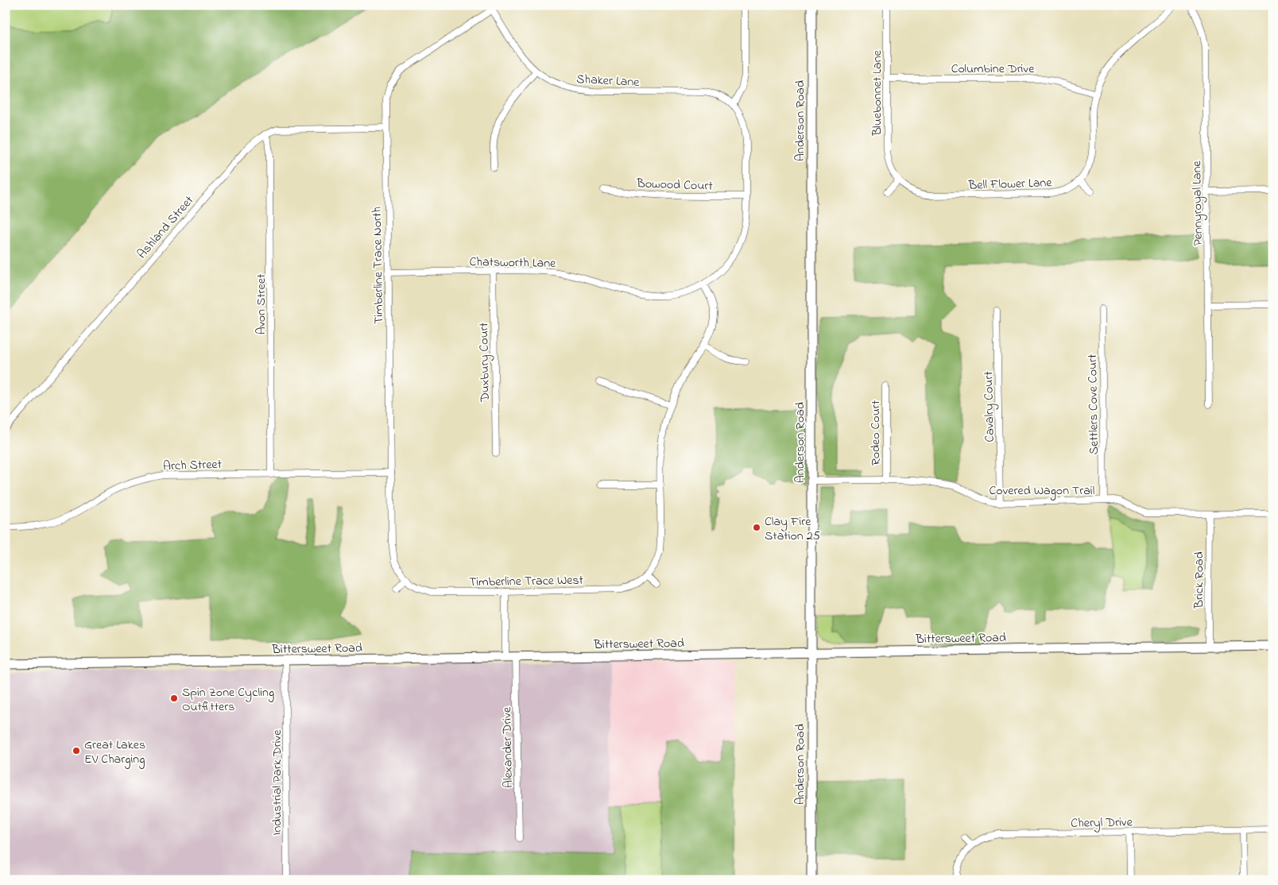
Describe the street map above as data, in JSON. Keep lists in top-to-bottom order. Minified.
{"streets":{"street":["Columbine Drive","Shaker Lane","Bluebonnet Lane","Anderson Road","Bell Flower Lane","Bowood Court","Pennyroyal Lane","Ashland Street","Chatsworth Lane","Timberline Trace North","Avon Street","Duxbury Court","Settlers Cove Court","Cavalry Court","Rodeo Court","Arch Street","Covered Wagon Trail","Timberline Trace West","Brick Road","Bittersweet Road","Alexander Drive","Industrial Park Drive","Cheryl Drive"]},"crossings":[["Columbine Drive","Bluebonnet Lane"],["Columbine Drive","Bell Flower Lane"],["Shaker Lane","Chatsworth Lane"],["Shaker Lane","Timberline Trace North"],["Bluebonnet Lane","Bell Flower Lane"],["Anderson Road","Covered Wagon Trail"],["Anderson Road","Bittersweet Road"],["Bowood Court","Chatsworth Lane"],["Ashland Street","Timberline Trace North"],["Ashland Street","Avon Street"],["Chatsworth Lane","Timberline Trace North"],["Chatsworth Lane","Duxbury Court"],["Timberline Trace North","Arch Street"],["Timberline Trace North","Timberline Trace West"],["Avon Street","Arch Street"],["Settlers Cove Court","Covered Wagon Trail"],["Cavalry Court","Covered Wagon Trail"],["Rodeo Court","Covered Wagon Trail"],["Covered Wagon Trail","Brick Road"],["Brick Road","Bittersweet Road"],["Bittersweet Road","Alexander Drive"],["Bittersweet Road","Industrial Park Drive"]],"places":["Clay Fire Station 25","Spin Zone Cycling Outfitters","Great Lakes EV Charging"]}
